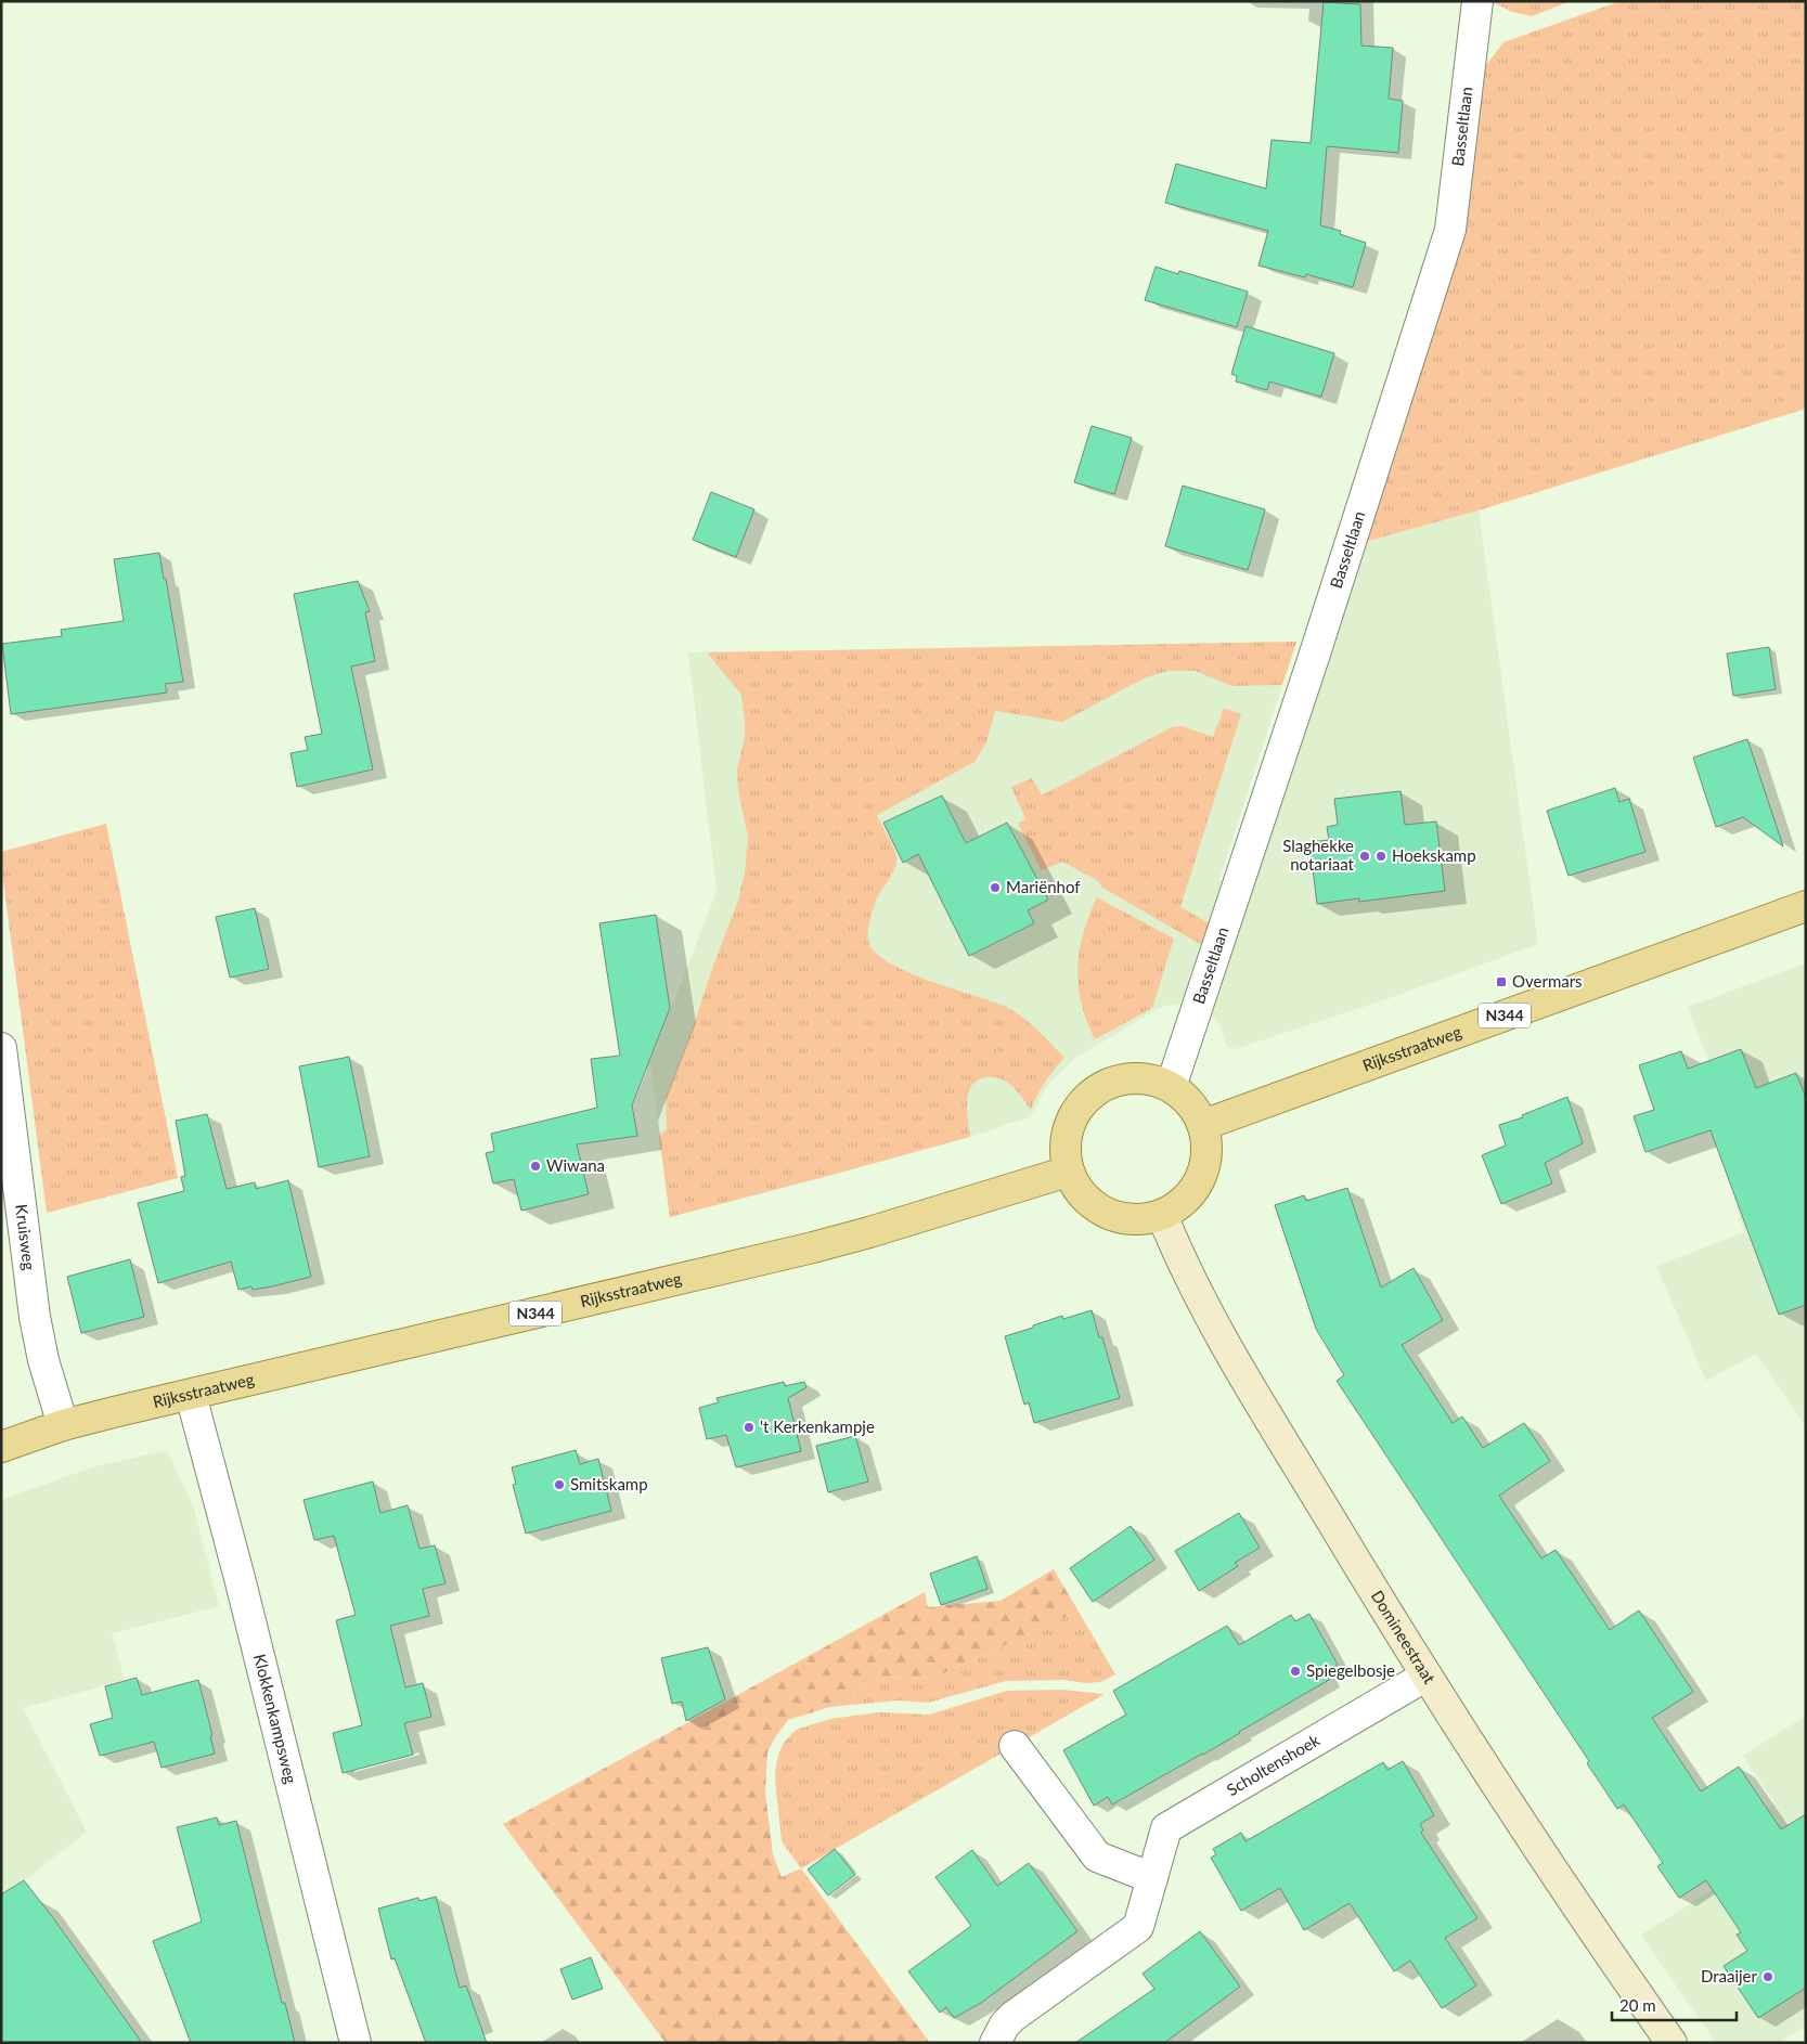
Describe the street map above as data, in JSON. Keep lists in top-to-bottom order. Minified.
{"streets":{"main road":["N344","Rijksstraatweg","Domineestraat"],"street":["Basseltlaan","Kruisweg","Klokkenkampsweg","Scholtenshoek"]},"crossings":[["Basseltlaan","Rijksstraatweg"],["Basseltlaan","Domineestraat"],["Rijksstraatweg","Kruisweg"],["Rijksstraatweg","Domineestraat"],["Rijksstraatweg","Klokkenkampsweg"],["Domineestraat","Scholtenshoek"]],"places":{"other":["Slaghekke notariaat","Hoekskamp","Mariënhof","Wiwana","'t Kerkenkampje","Smitskamp","Spiegelbosje","Draaijer"],"transit":["Overmars"]},"scale_bar":"20 m"}
